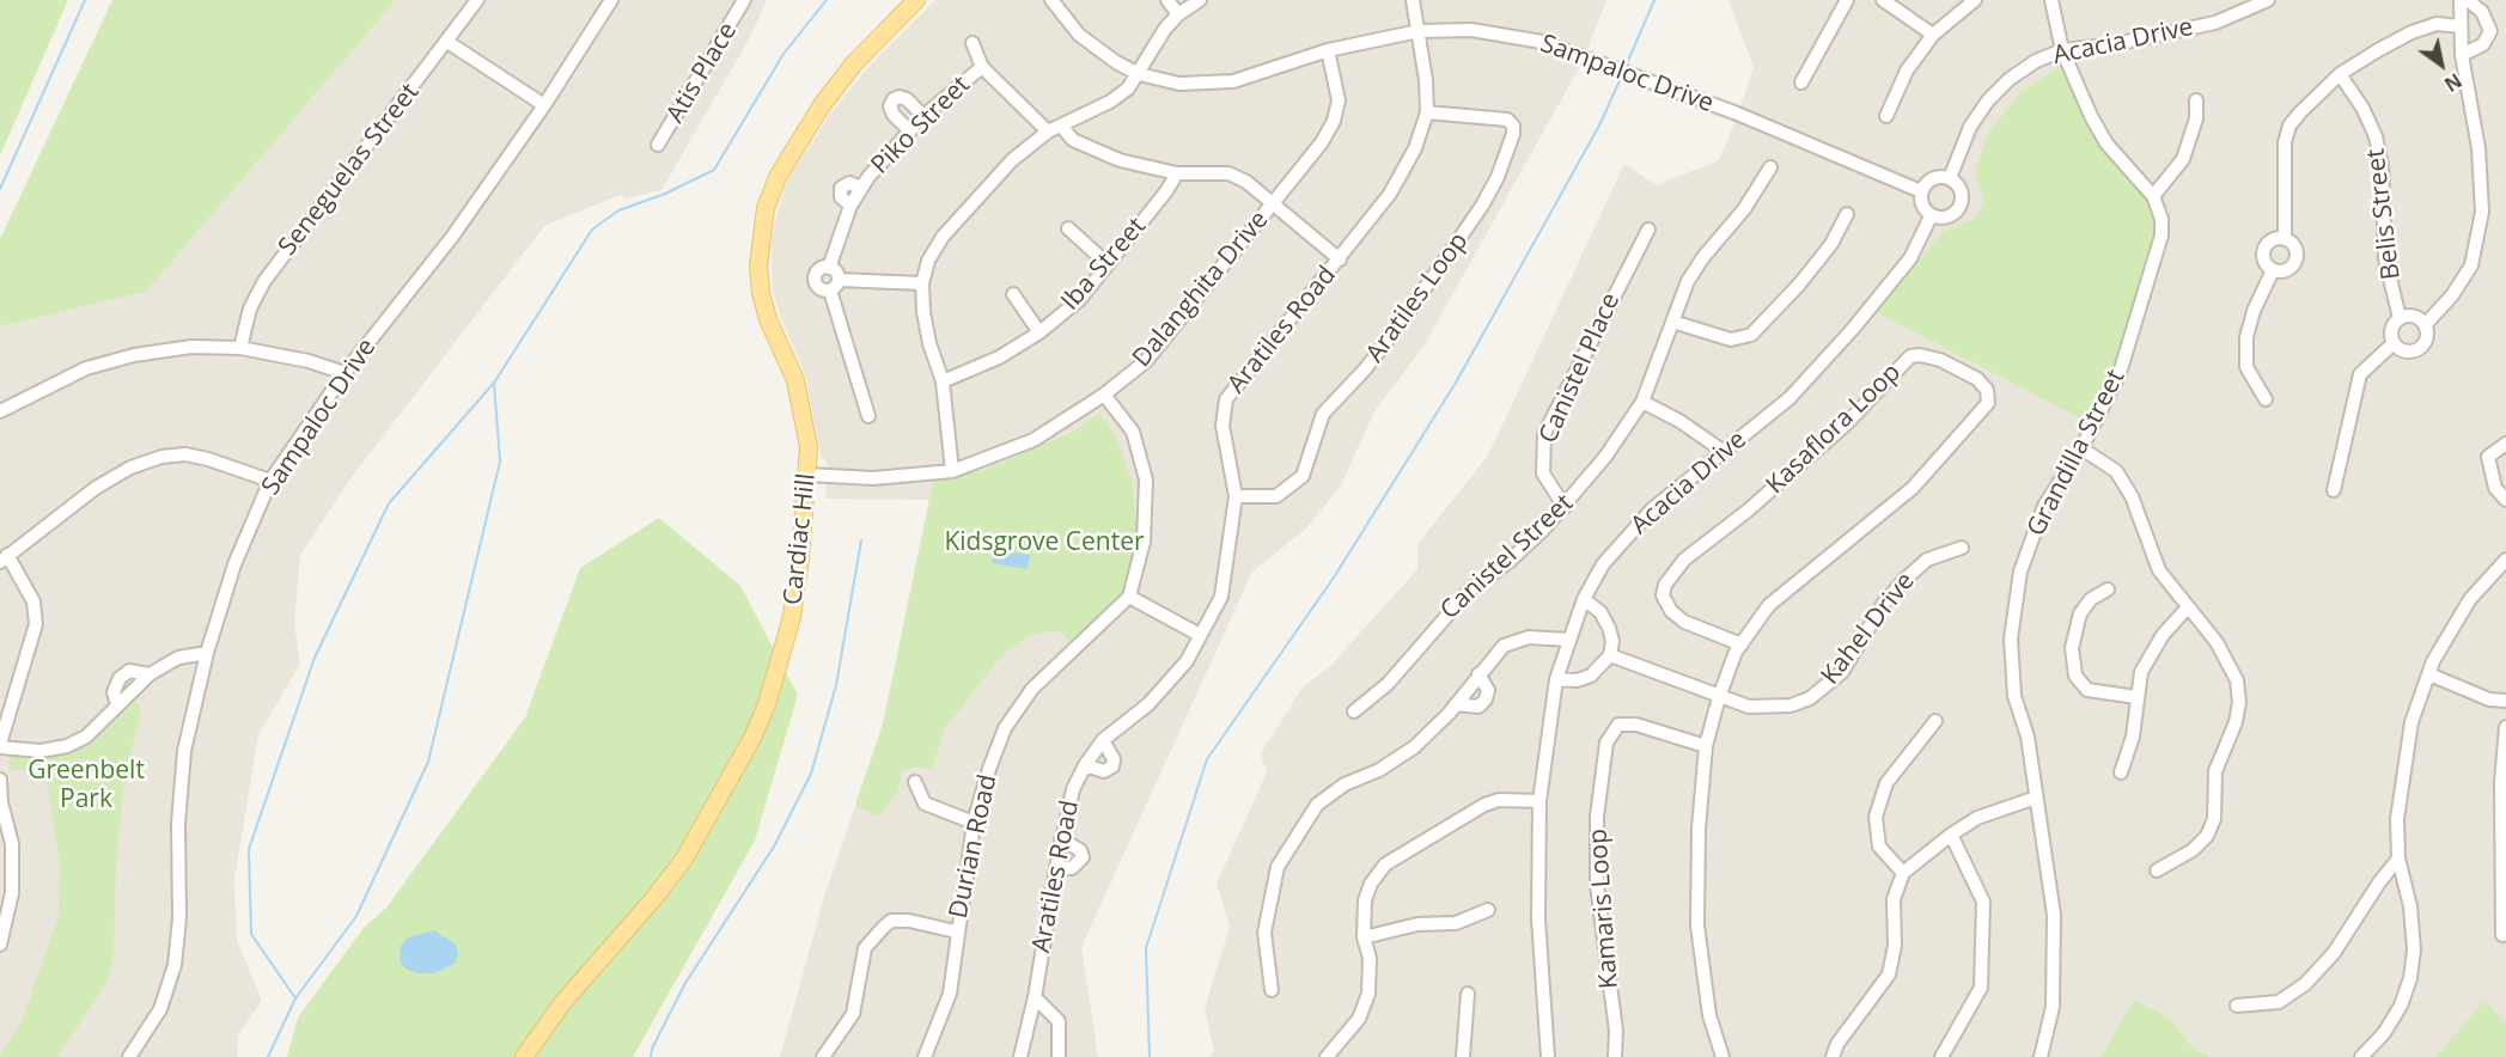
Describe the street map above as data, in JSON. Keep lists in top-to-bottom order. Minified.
{"streets":{"main road":["Cardiac Hill"],"street":["Acacia Drive","Atis Place","Sampaloc Drive","Piko Street","Seneguelas Street","Belis Street","Iba Street","Dalanghita Drive","Aratiles Loop","Aratiles Road","Canistel Place","Kasaflora Loop","Grandilla Street","Canistel Street","Kahel Drive","Durian Road","Kamaris Loop"]},"crossings":[["Acacia Drive","Sampaloc Drive"],["Acacia Drive","Grandilla Street"],["Sampaloc Drive","Dalanghita Drive"],["Sampaloc Drive","Aratiles Road"],["Dalanghita Drive","Cardiac Hill"],["Aratiles Loop","Aratiles Road"],["Canistel Place","Canistel Street"],["Kasaflora Loop","Kahel Drive"]],"parks":["Kidsgrove Center","Greenbelt Park"],"north":"bottom right"}
